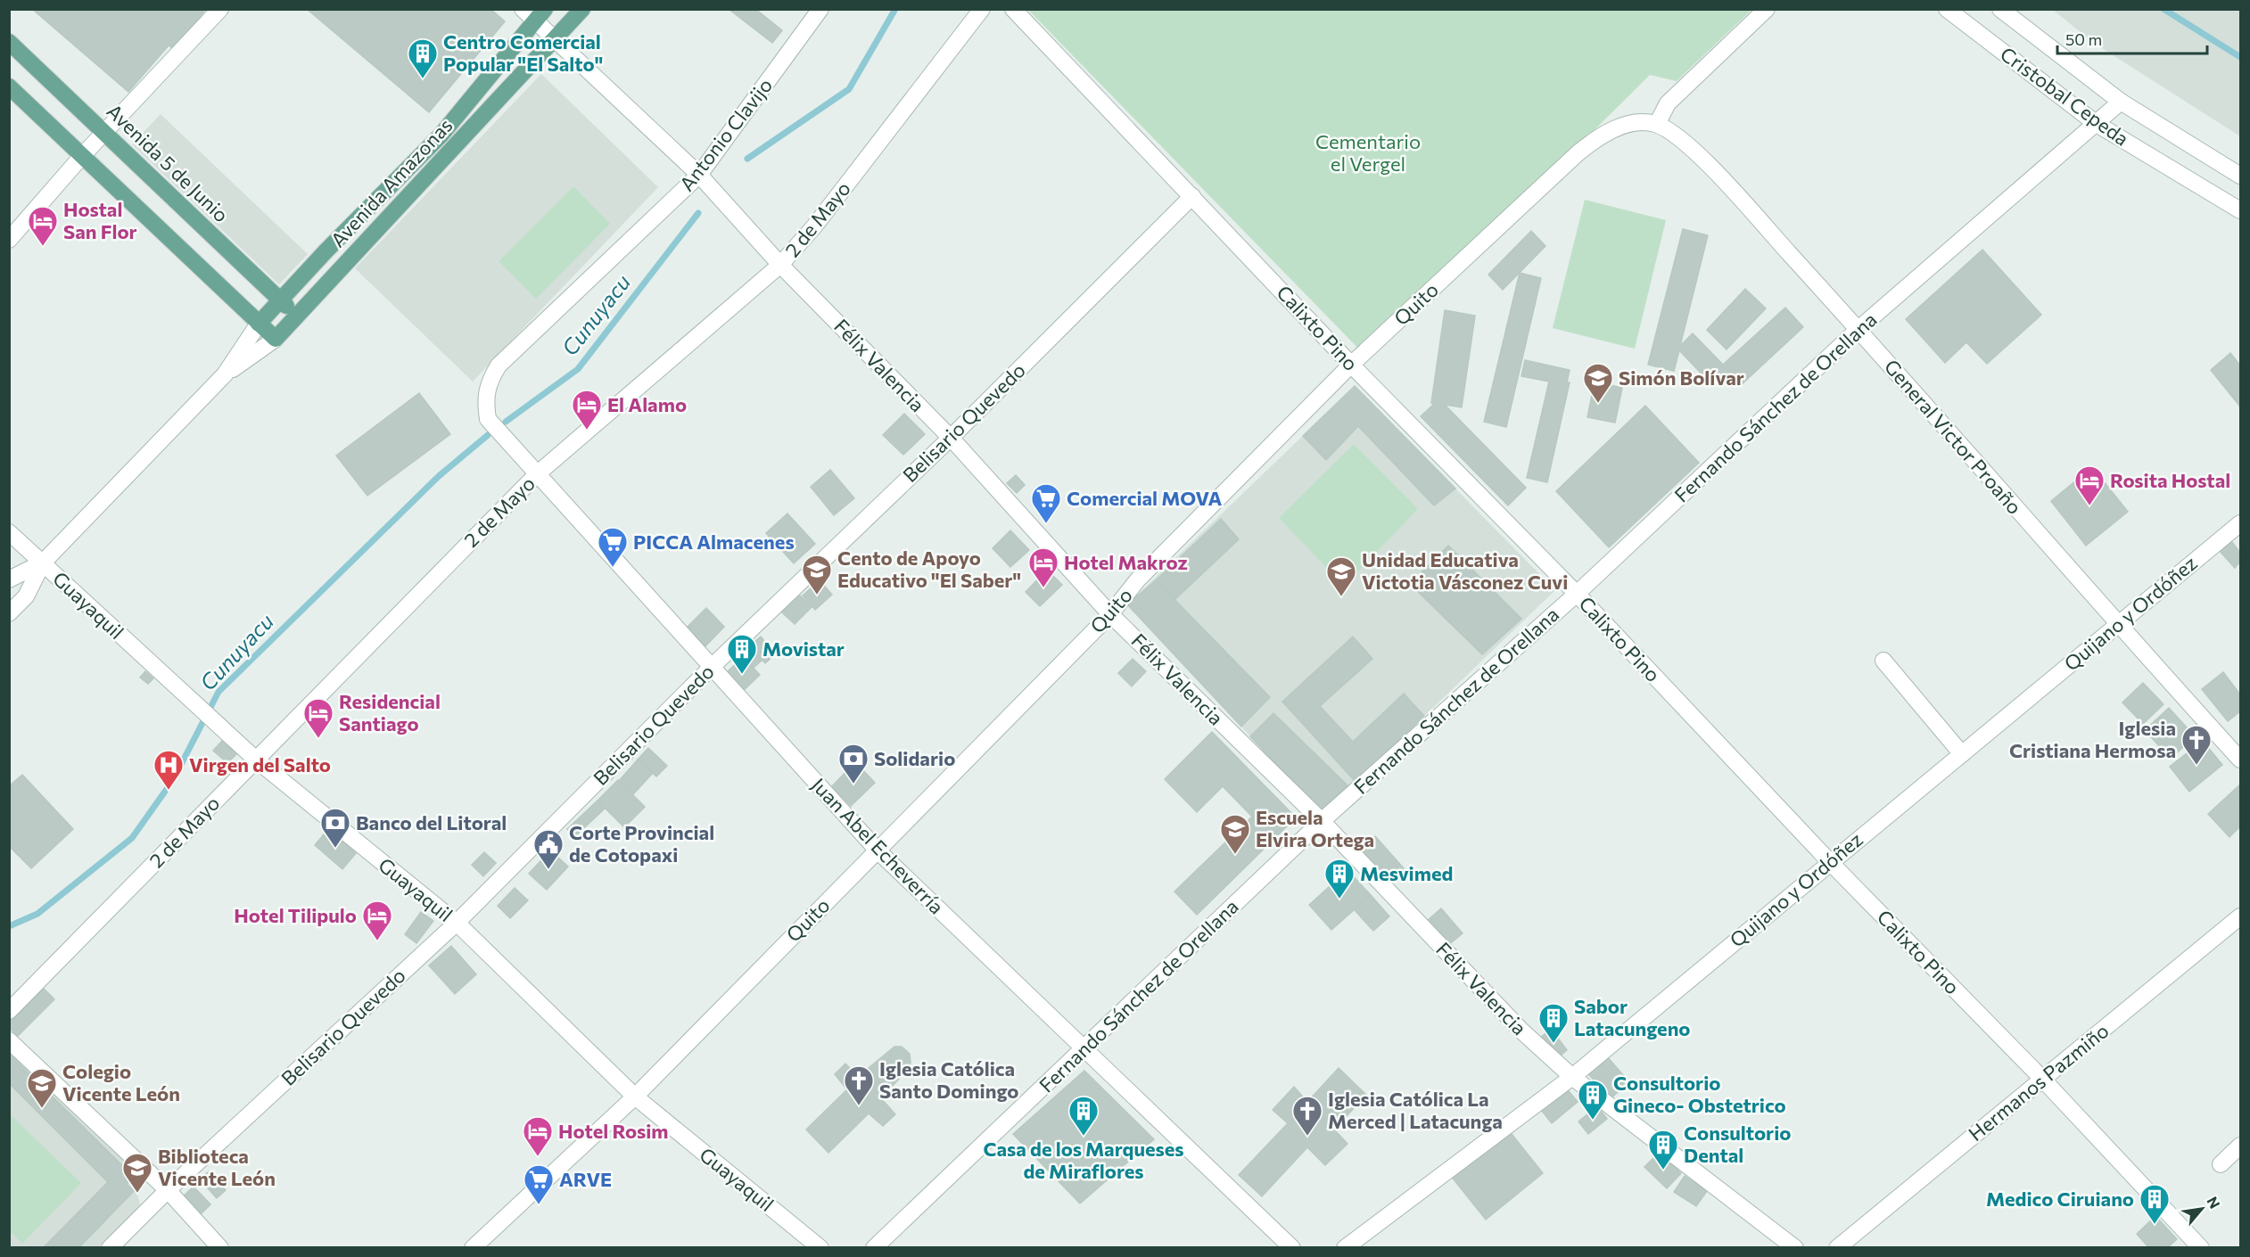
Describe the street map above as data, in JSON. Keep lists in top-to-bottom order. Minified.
{"streets":{"main road":["Avenida 5 de Junio","Avenida Amazonas"],"street":["Cristobal Cepeda","Antonio Clavijo","2 de Mayo","Quito","Calixto Pino","Félix Valencia","Fernando Sánchez de Orellana","Belisario Quevedo","General Victor Proaño","Guayaquil","Quijano y Ordóñez","Juan Abel Echeverría","Hermanos Pazmiño"]},"crossings":[["Cristobal Cepeda","Fernando Sánchez de Orellana"],["Antonio Clavijo","Félix Valencia"],["Antonio Clavijo","Juan Abel Echeverría"],["Avenida 5 de Junio","Avenida Amazonas"],["Avenida Amazonas","Félix Valencia"],["Avenida Amazonas","Guayaquil"],["2 de Mayo","Félix Valencia"],["2 de Mayo","Guayaquil"],["2 de Mayo","Juan Abel Echeverría"],["Quito","Calixto Pino"],["Quito","Félix Valencia"],["Quito","General Victor Proaño"],["Quito","Guayaquil"],["Quito","Juan Abel Echeverría"],["Calixto Pino","Fernando Sánchez de Orellana"],["Calixto Pino","Belisario Quevedo"],["Calixto Pino","Quijano y Ordóñez"],["Calixto Pino","Hermanos Pazmiño"],["Félix Valencia","Fernando Sánchez de Orellana"],["Félix Valencia","Belisario Quevedo"],["Félix Valencia","Quijano y Ordóñez"],["Fernando Sánchez de Orellana","General Victor Proaño"],["Fernando Sánchez de Orellana","Juan Abel Echeverría"],["Belisario Quevedo","Guayaquil"],["Belisario Quevedo","Juan Abel Echeverría"],["General Victor Proaño","Quijano y Ordóñez"]],"water":["Cunuyacu"],"parks":["Cementario el Vergel"],"places":{"building":["Centro Comercial Popular \"El Salto\"","Movistar","Mesvimed","Sabor Latacungeno","Consultorio Gineco- Obstetrico","Casa de los Marqueses de Miraflores","Consultorio Dental","Medico Ciruiano"],"hotel":["Hostal San Flor","El Alamo","Rosita Hostal","Hotel Makroz","Residencial Santiago","Hotel Tilipulo","Hotel Rosim"],"school or university":["Simón Bolívar","Cento de Apoyo Educativo \"El Saber\"","Unidad Educativa Victotia Vásconez Cuvi","Escuela Elvira Ortega","Colegio Vicente León","Biblioteca Vicente León"],"supermarket":["Comercial MOVA","PICCA Almacenes","ARVE"],"church":["Iglesia Cristiana Hermosa","Iglesia Católica Santo Domingo","Iglesia Católica La Merced | Latacunga"],"bank":["Solidario","Banco del Litoral"],"hospital":["Virgen del Salto"],"public building":["Corte Provincial de Cotopaxi"]},"scale_bar":"50 m","north":"top right"}
